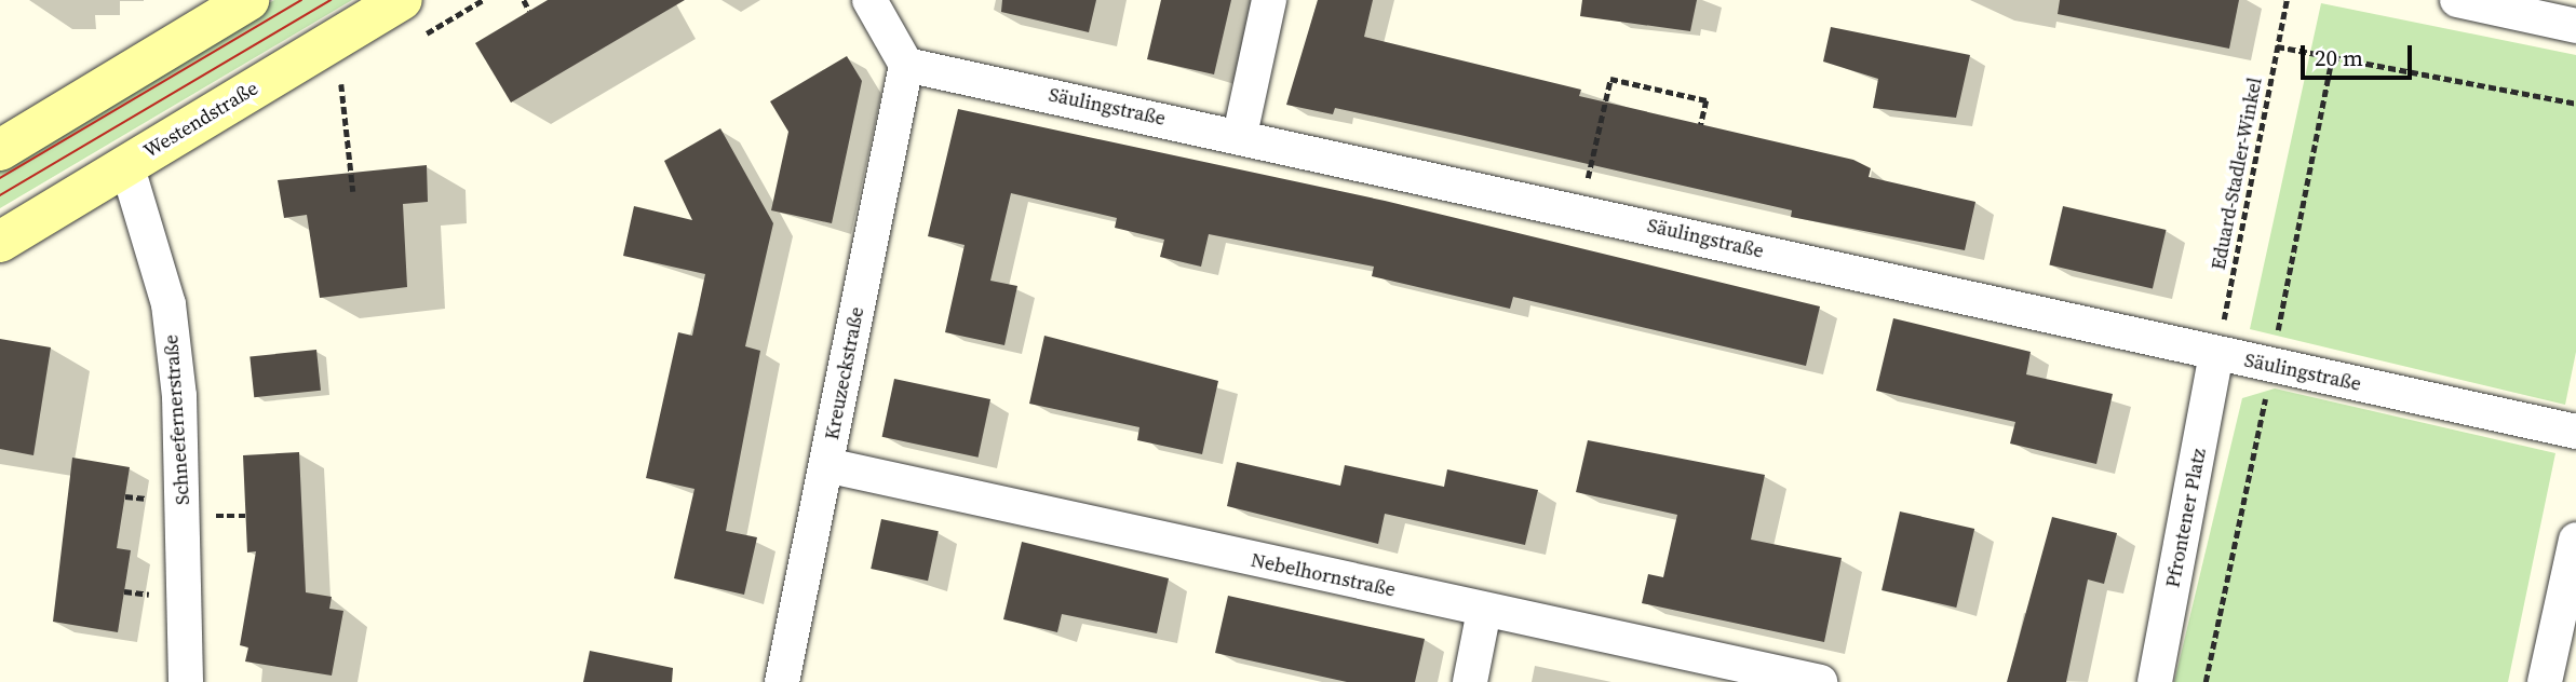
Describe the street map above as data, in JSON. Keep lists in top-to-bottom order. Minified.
{"streets":{"main road":["Westendstraße"],"street":["Säulingstraße","Kreuzeckstraße","Schneefernerstraße","Pfrontener Platz","Nebelhornstraße"],"path":["Eduard-Stadler-Winkel"]},"crossings":[["Säulingstraße","Eduard-Stadler-Winkel"],["Säulingstraße","Kreuzeckstraße"],["Säulingstraße","Pfrontener Platz"],["Westendstraße","Schneefernerstraße"],["Eduard-Stadler-Winkel","Pfrontener Platz"],["Kreuzeckstraße","Nebelhornstraße"]],"scale_bar":"20 m"}
